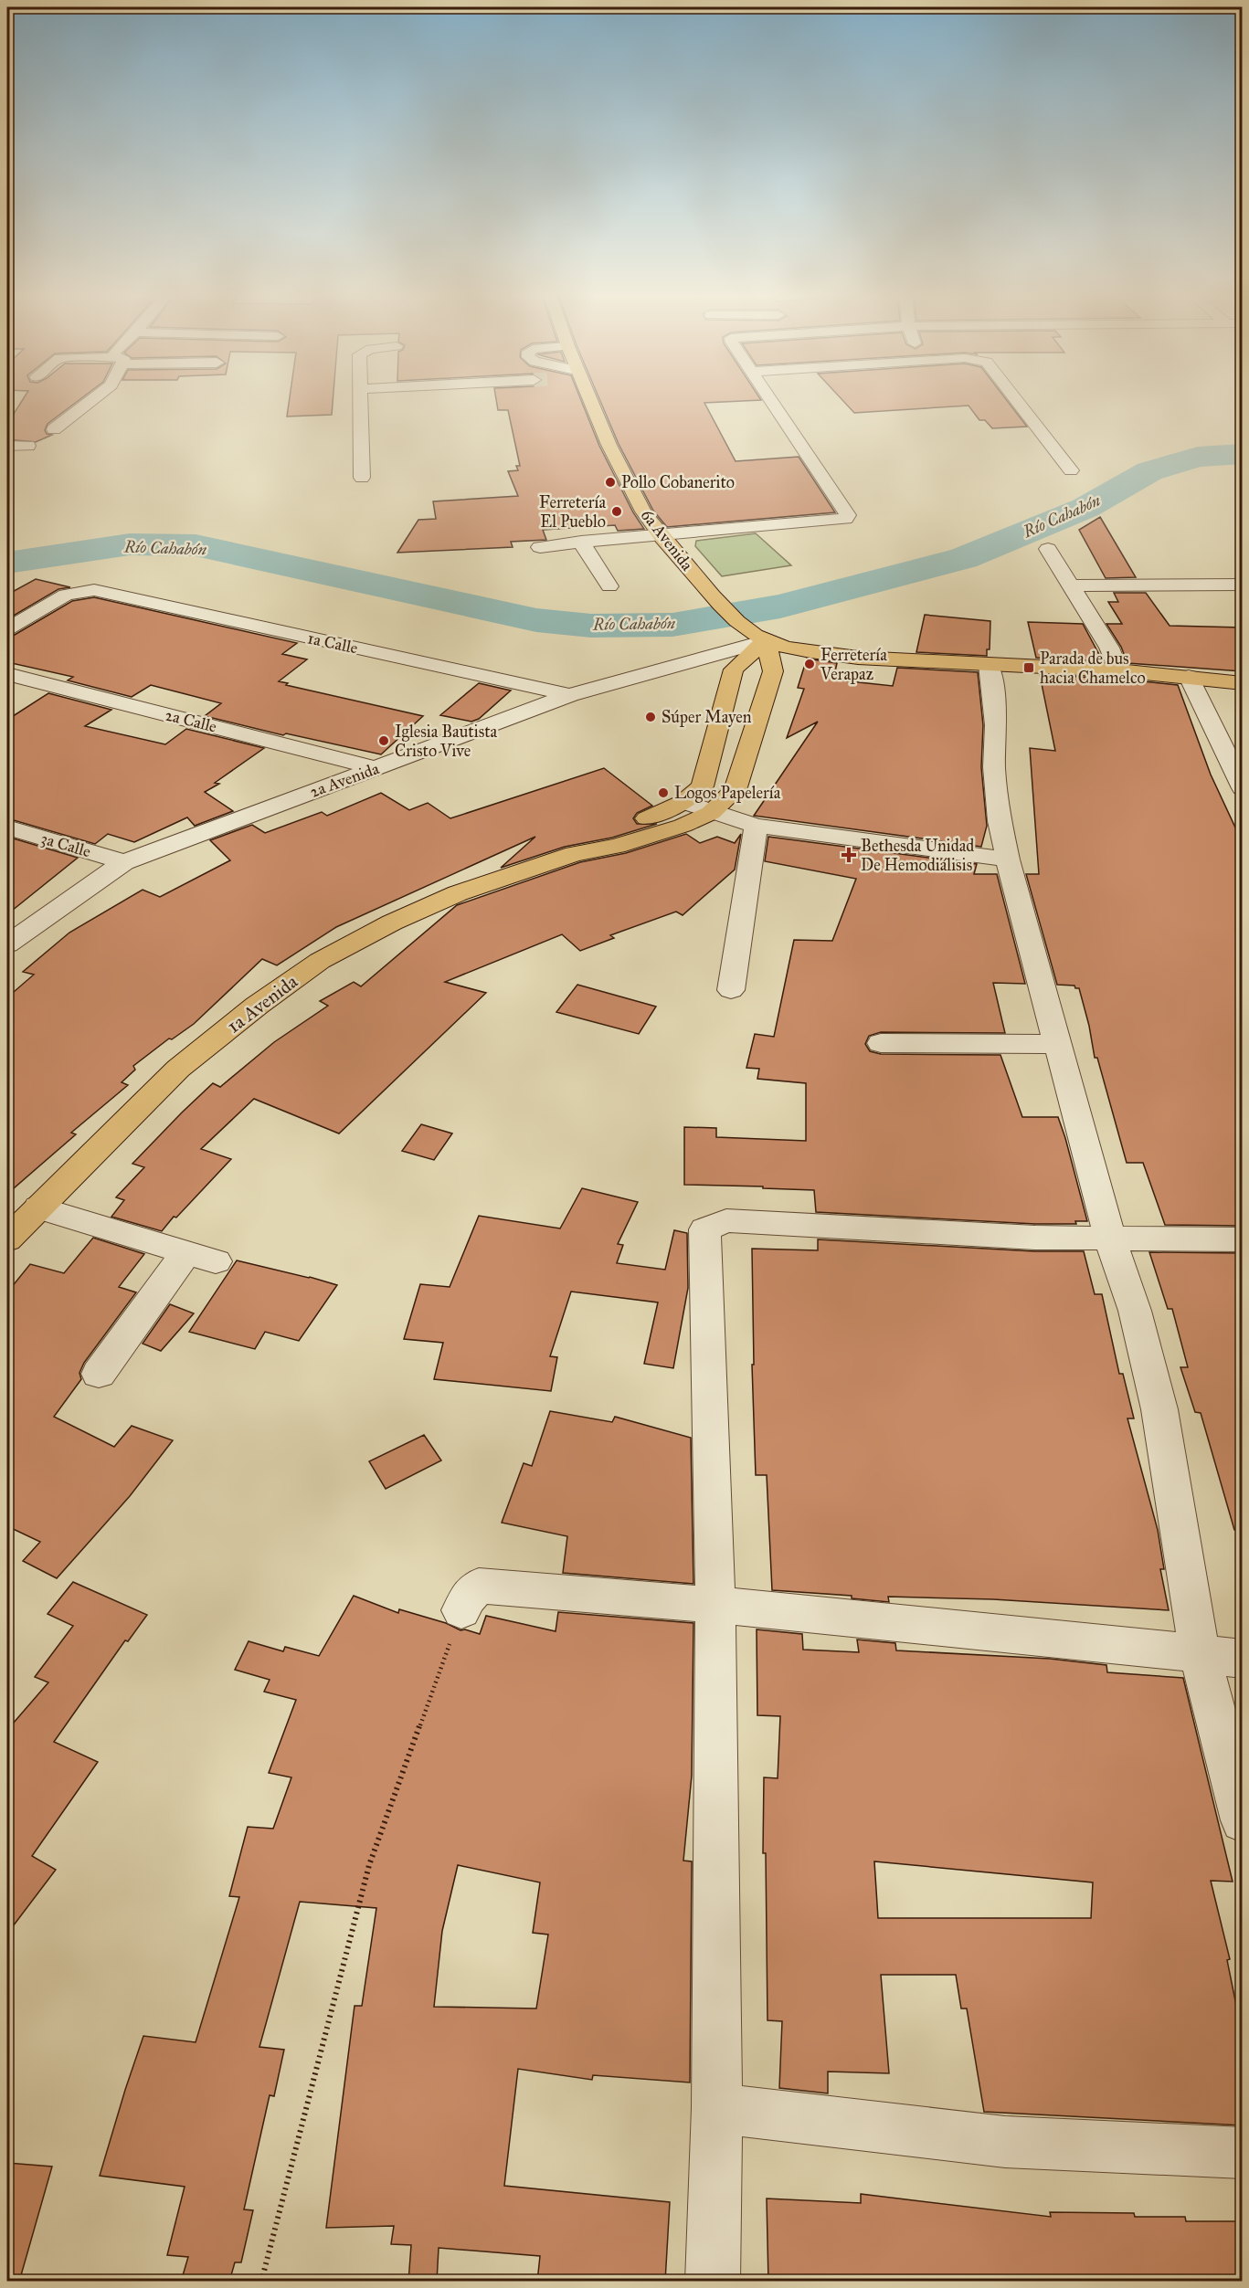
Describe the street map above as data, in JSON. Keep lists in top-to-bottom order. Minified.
{"streets":{"main road":["6a Avenida","1a Avenida"],"street":["1a Calle","2a Calle","2a Avenida","3a Calle"]},"crossings":[["6a Avenida","2a Avenida"],["6a Avenida","1a Avenida"],["1a Calle","2a Avenida"],["2a Calle","2a Avenida"],["2a Avenida","3a Calle"],["2a Avenida","1a Avenida"]],"water":["Río Cahabón"],"places":{"other":["Pollo Cobanerito","Ferretería El Pueblo","Ferretería Verapaz","Súper Mayen","Iglesia Bautista Cristo Vive","Logos Papelería"],"transit":["Parada de bus hacia Chamelco"],"health":["Bethesda Unidad De Hemodiálisis"]}}
